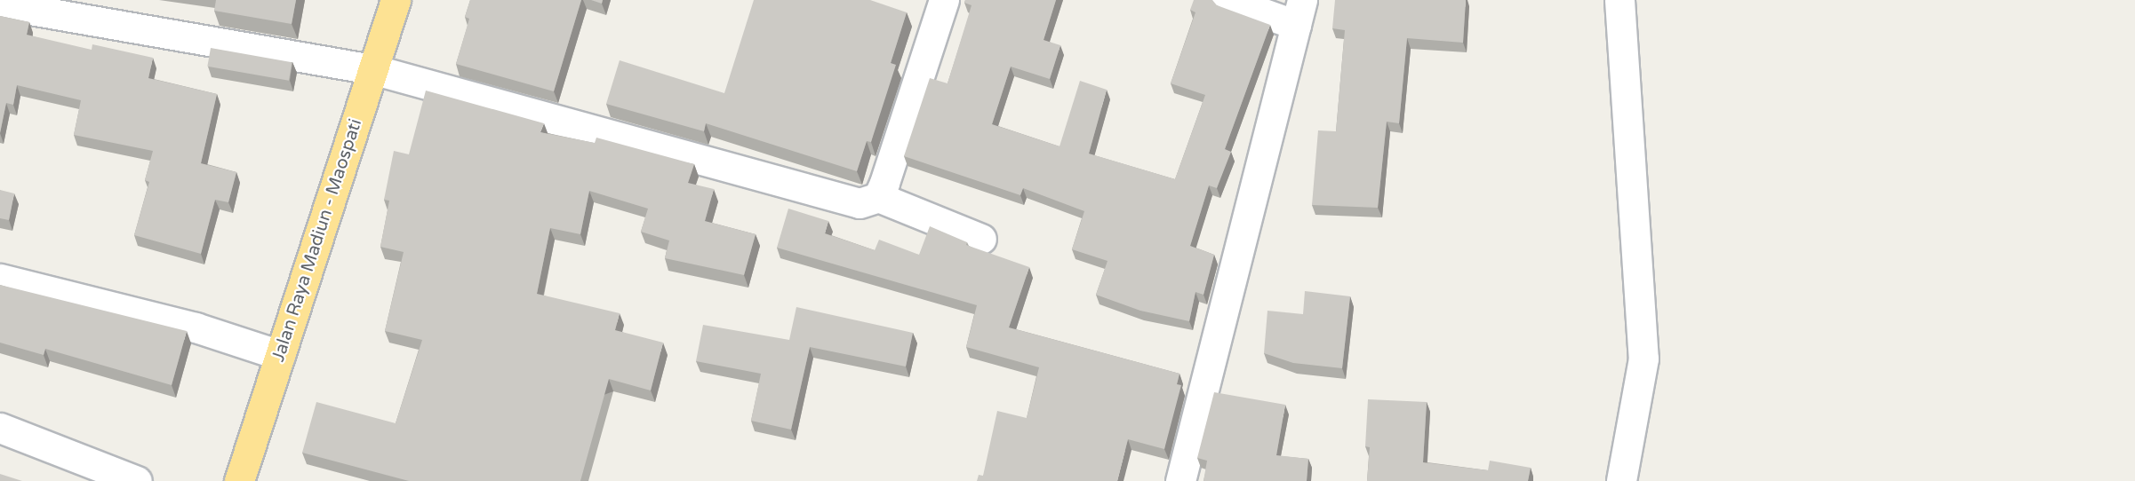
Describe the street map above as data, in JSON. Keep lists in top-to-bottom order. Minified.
{"streets":{"highway":["Jalan Raya Madiun - Maospati"]}}
